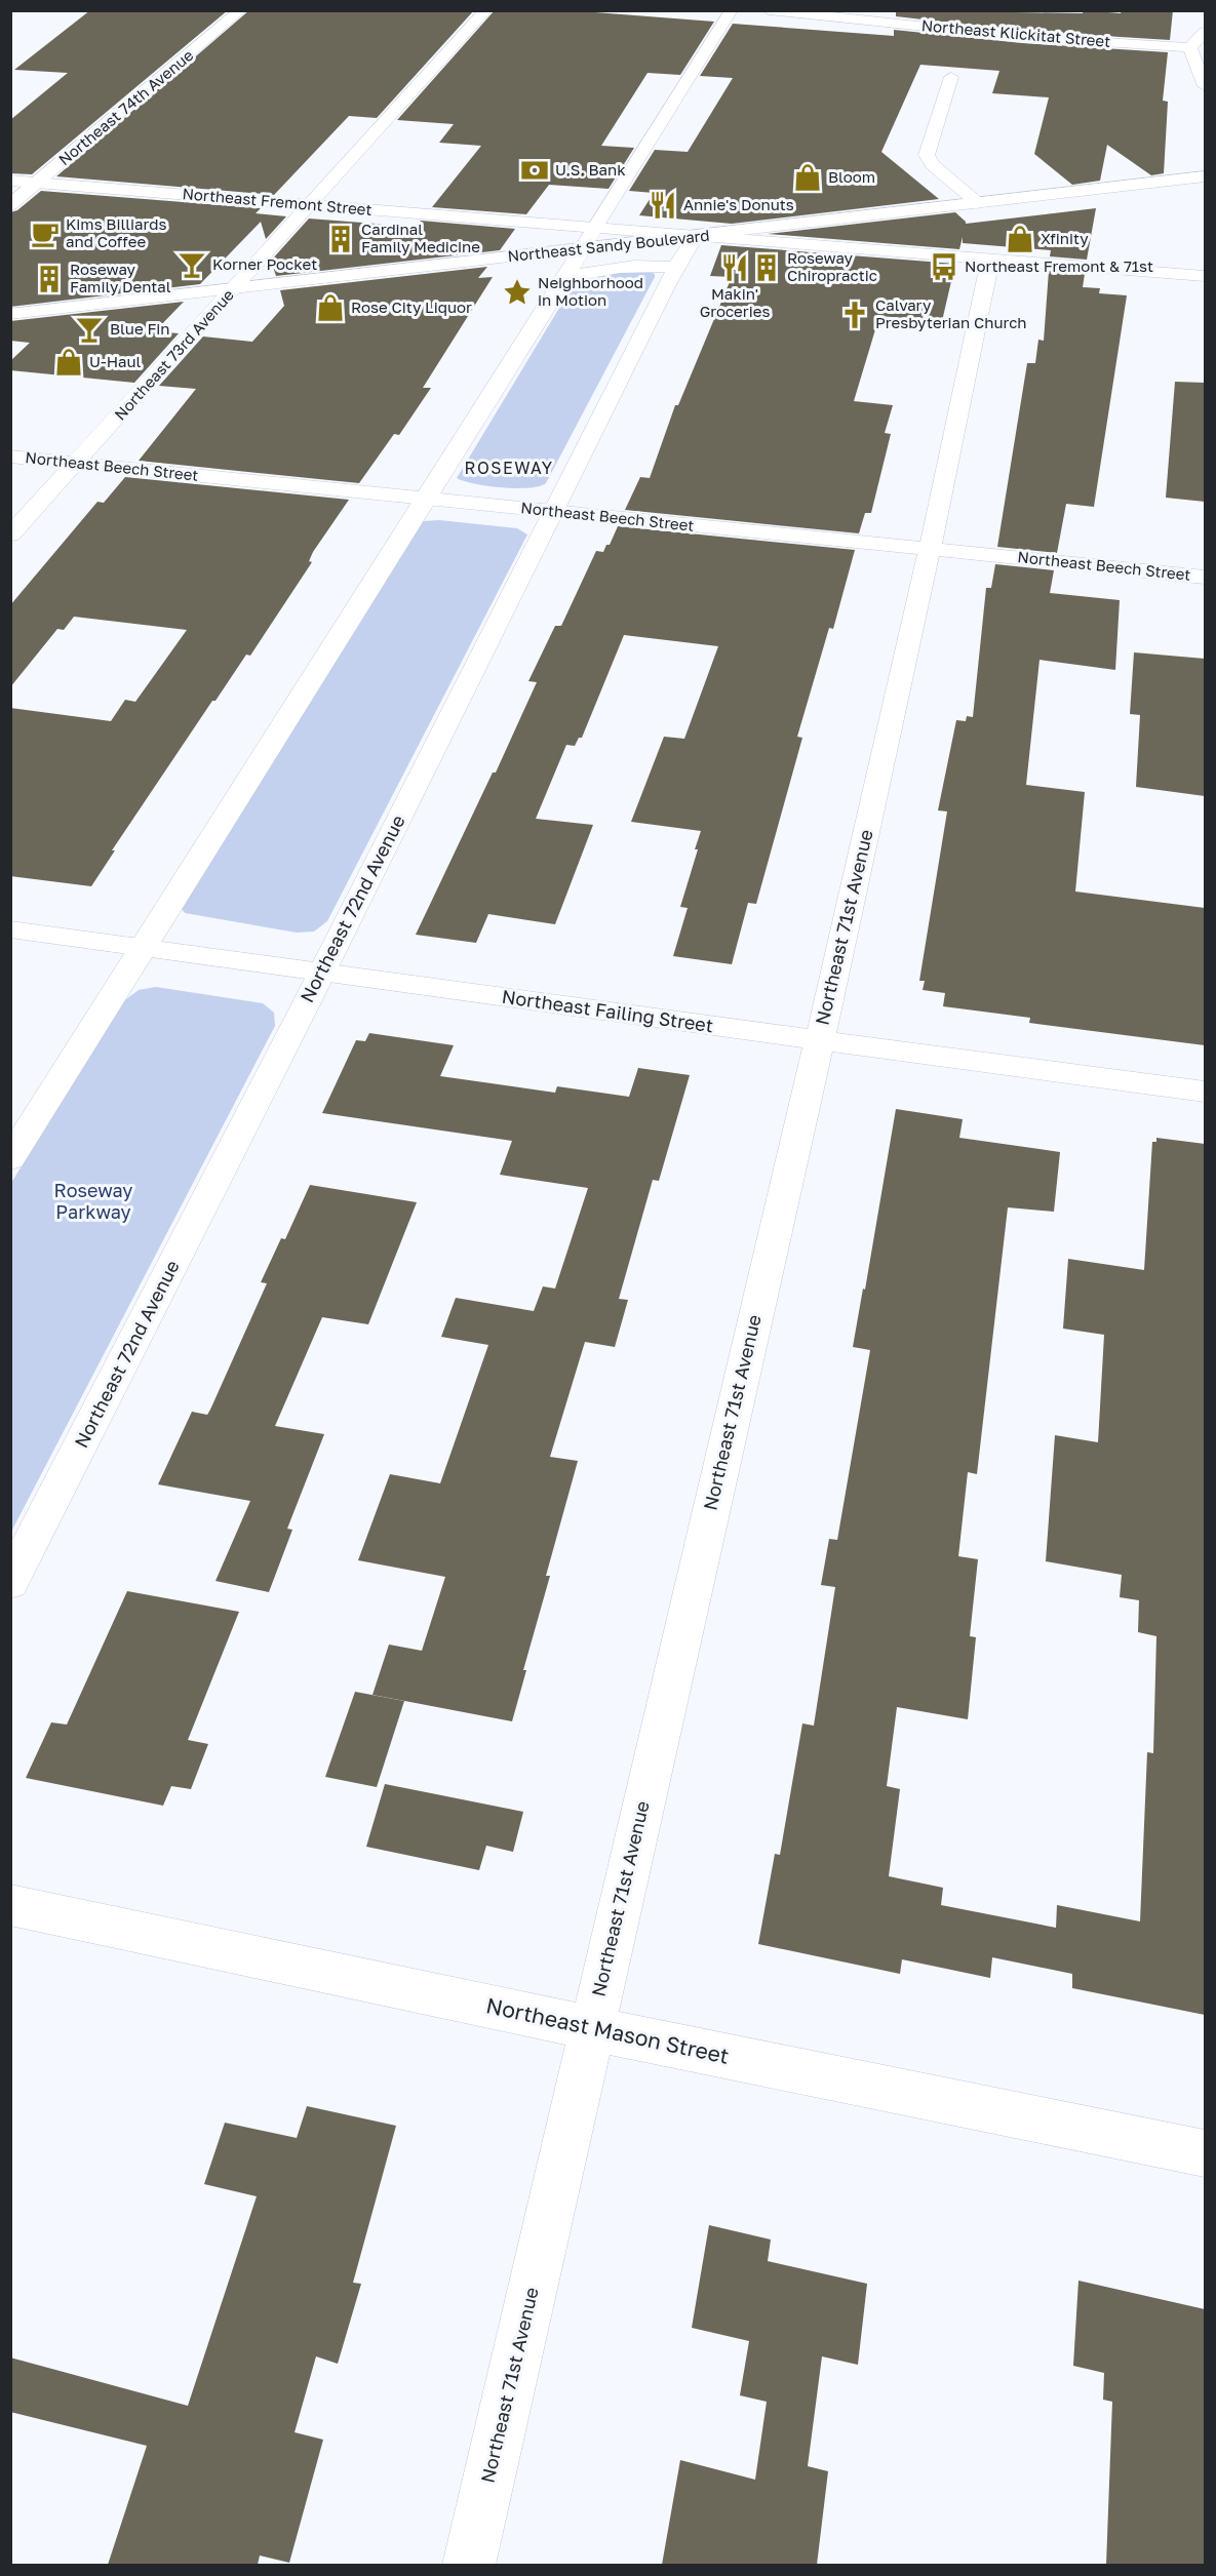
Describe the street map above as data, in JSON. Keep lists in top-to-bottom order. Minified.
{"streets":{"street":["Northeast Klickitat Street","Northeast 74th Avenue","Northeast Fremont Street","Northeast Sandy Boulevard","Northeast 73rd Avenue","Northeast Beech Street","Northeast 72nd Avenue","Northeast 71st Avenue","Northeast Failing Street","Northeast Mason Street"]},"crossings":[["Northeast 74th Avenue","Northeast Fremont Street"],["Northeast Fremont Street","Northeast Sandy Boulevard"],["Northeast Fremont Street","Northeast 73rd Avenue"],["Northeast Fremont Street","Northeast 72nd Avenue"],["Northeast Fremont Street","Northeast 71st Avenue"],["Northeast Sandy Boulevard","Northeast 73rd Avenue"],["Northeast Sandy Boulevard","Northeast 72nd Avenue"],["Northeast 73rd Avenue","Northeast Beech Street"],["Northeast Beech Street","Northeast 72nd Avenue"],["Northeast Beech Street","Northeast 71st Avenue"],["Northeast 72nd Avenue","Northeast Failing Street"],["Northeast 71st Avenue","Northeast Failing Street"],["Northeast 71st Avenue","Northeast Mason Street"]],"districts":["ROSEWAY"],"parks":["Roseway Parkway"],"places":{"bank":["U.S. Bank"],"shop":["Bloom","Xfinity","Rose City Liquor","U-Haul"],"restaurant":["Annie's Donuts","Makin' Groceries"],"cafe":["Kims Billiards and Coffee"],"building":["Cardinal Family Medicine","Roseway Chiropractic","Roseway Family Dental"],"bar":["Korner Pocket","Blue Fin"],"bus stop":["Northeast Fremont & 71st"],"place":["Neighborhood in Motion"],"church":["Calvary Presbyterian Church"]}}
